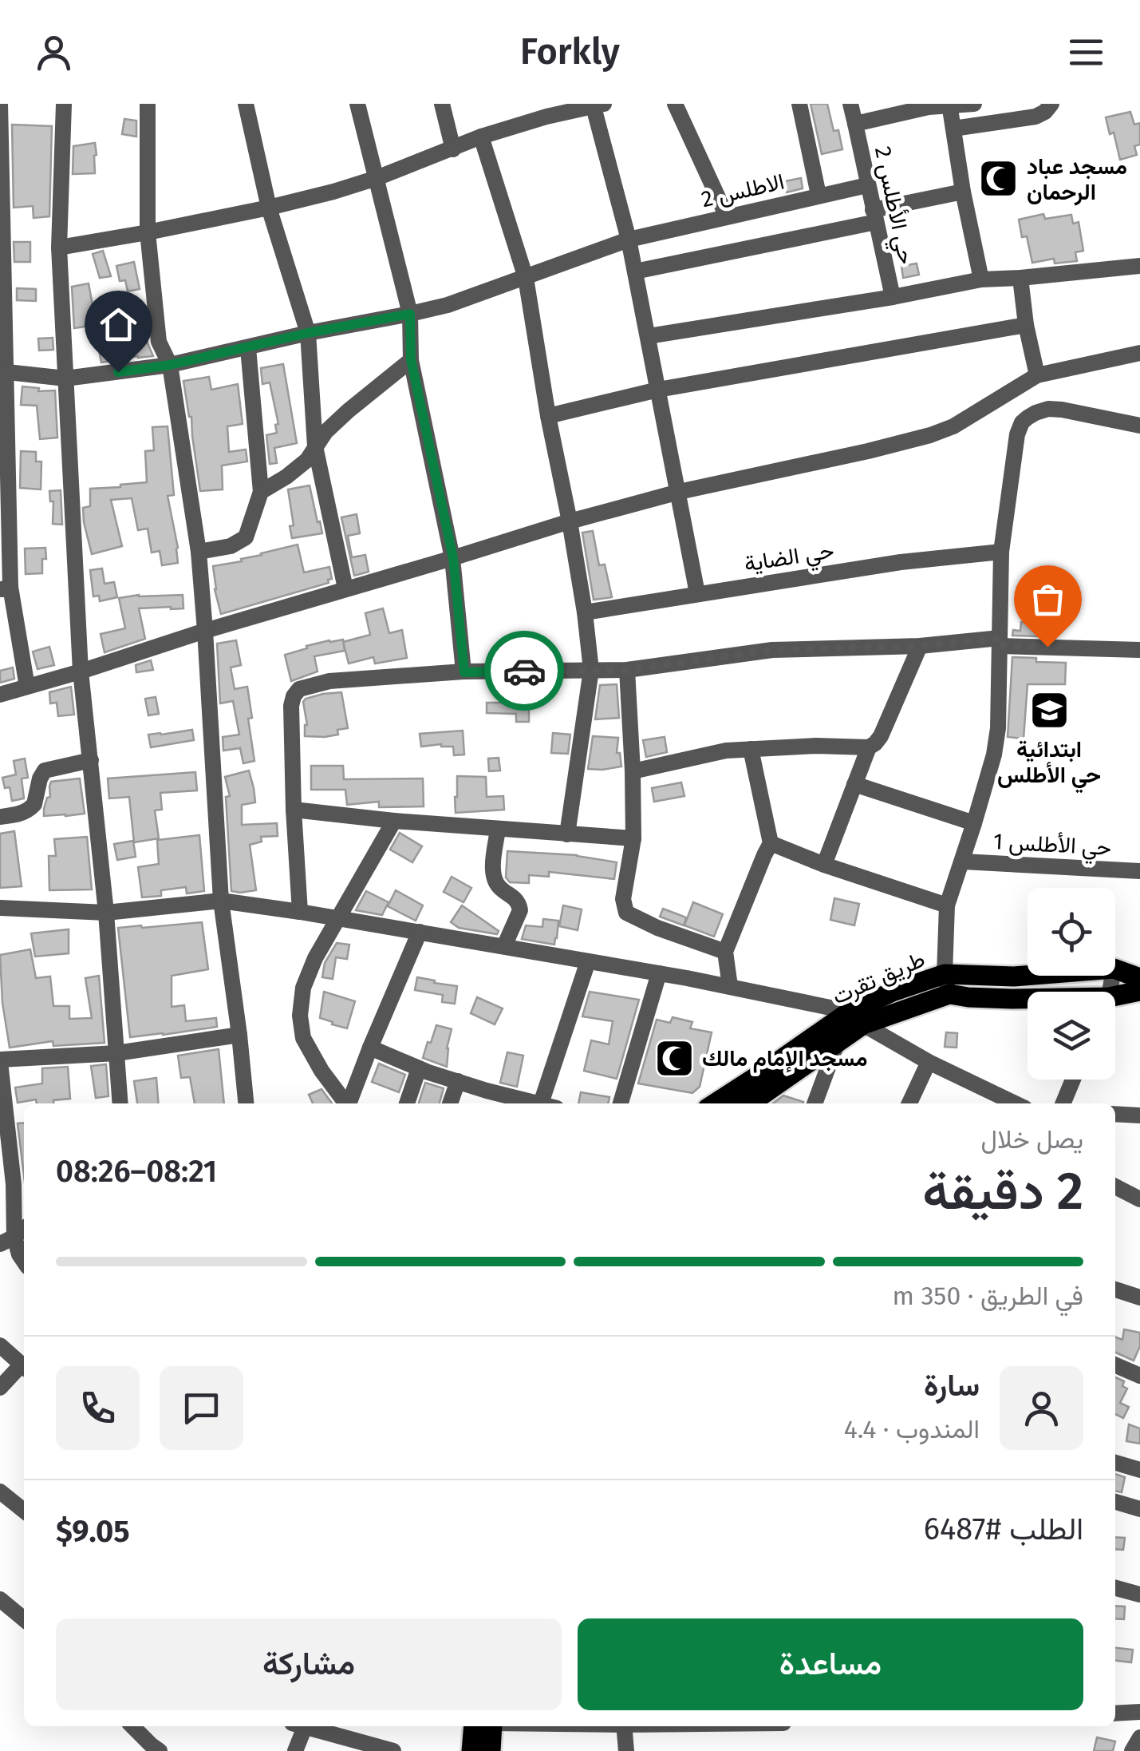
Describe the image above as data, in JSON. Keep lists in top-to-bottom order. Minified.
{"streets":{"main road":["طريق تقرت"],"street":["الاطلس 2","حي الأطلس 2","حي الضاية","حي الأطلس 1"]},"crossings":[["الاطلس 2","حي الأطلس 2"]],"places":{"mosque":["مسجد عباد الرحمان","مسجد الإمام مالك"],"school or university":["ابتدائية حي الأطلس"]},"page":{"header":"Forkly","heading":["2 دقيقة","يصل خلال","08:21–08:26"],"panel":["سارة","المندوب · 4.4","الطلب #6487","$9.05"],"bar":"في الطريق · 350 m","buttons":["مساعدة","مشاركة"]}}
